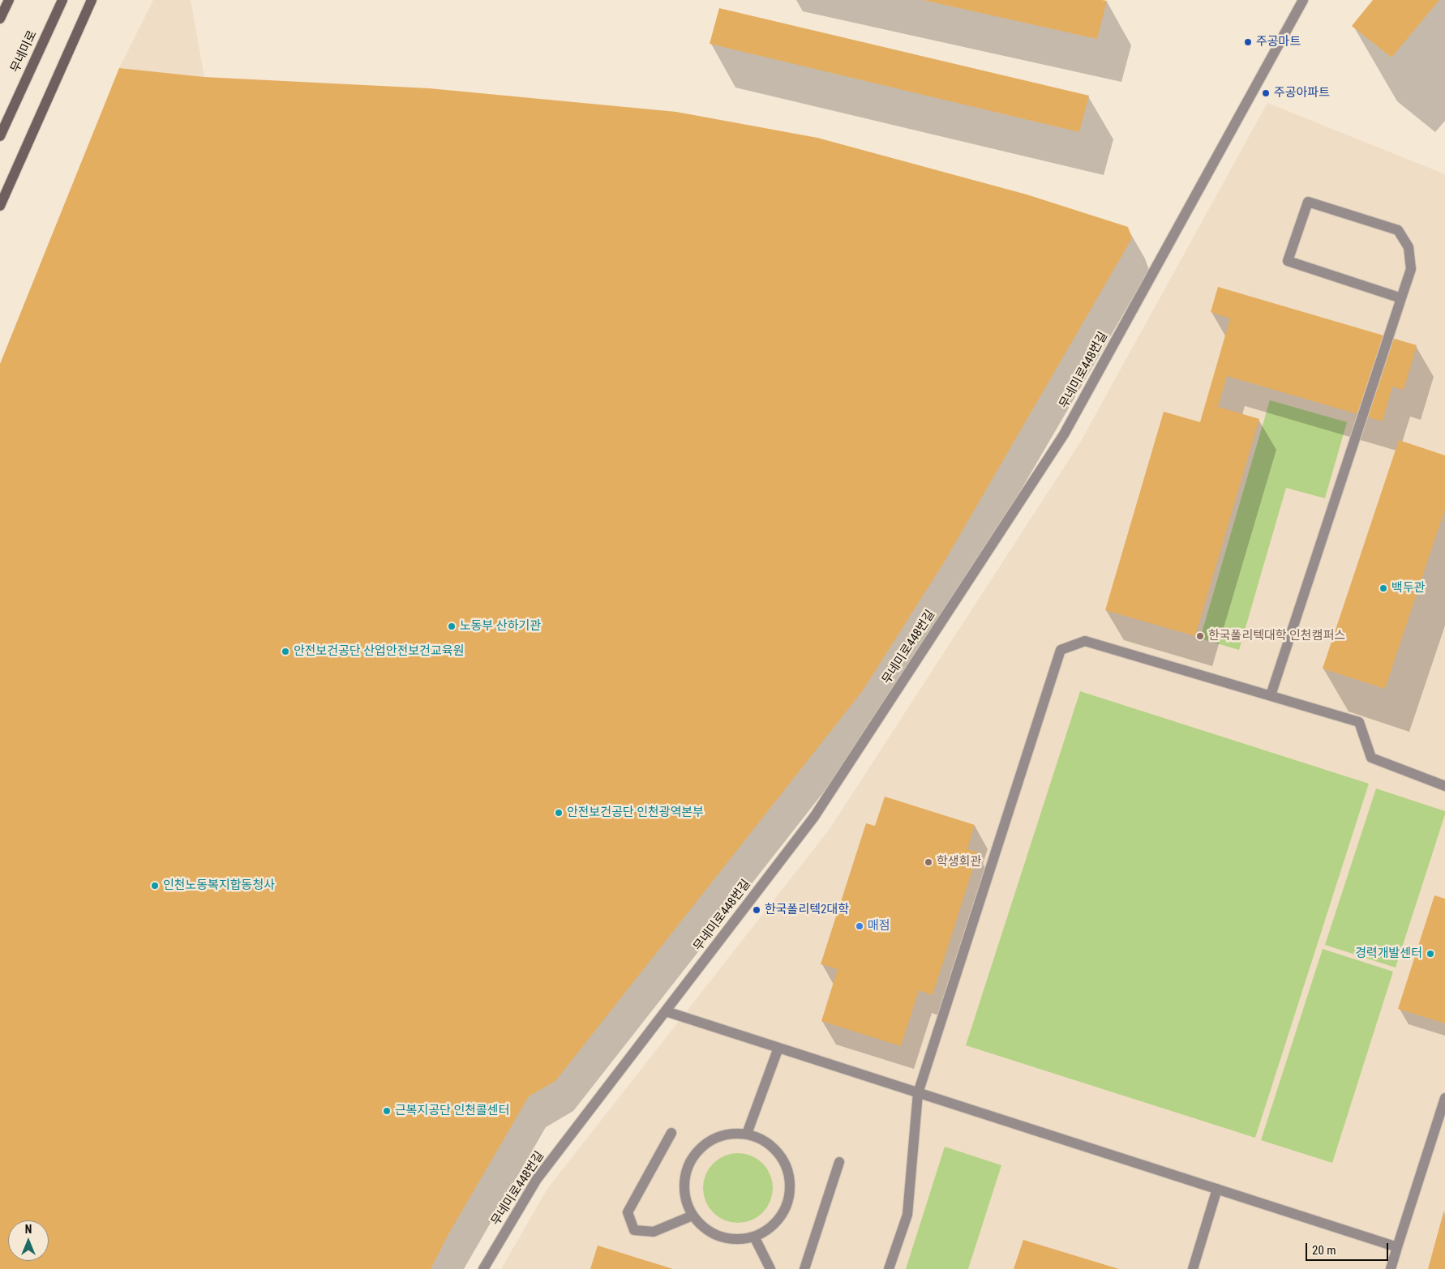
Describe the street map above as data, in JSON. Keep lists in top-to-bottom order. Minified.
{"streets":{"main road":["무네미로"],"street":["무네미로448번길"]},"places":["주공마트","주공아파트","백두관","노동부 산하기관","한국폴리텍대학 인천캠퍼스","안전보건공단 산업안전보건교육원","안전보건공단 인천광역본부","학생회관","인천노동복지합동청사","한국폴리텍2대학","매점","경력개발센터","근복지공단 인천콜센터"],"scale_bar":"20 m","north":"top"}
